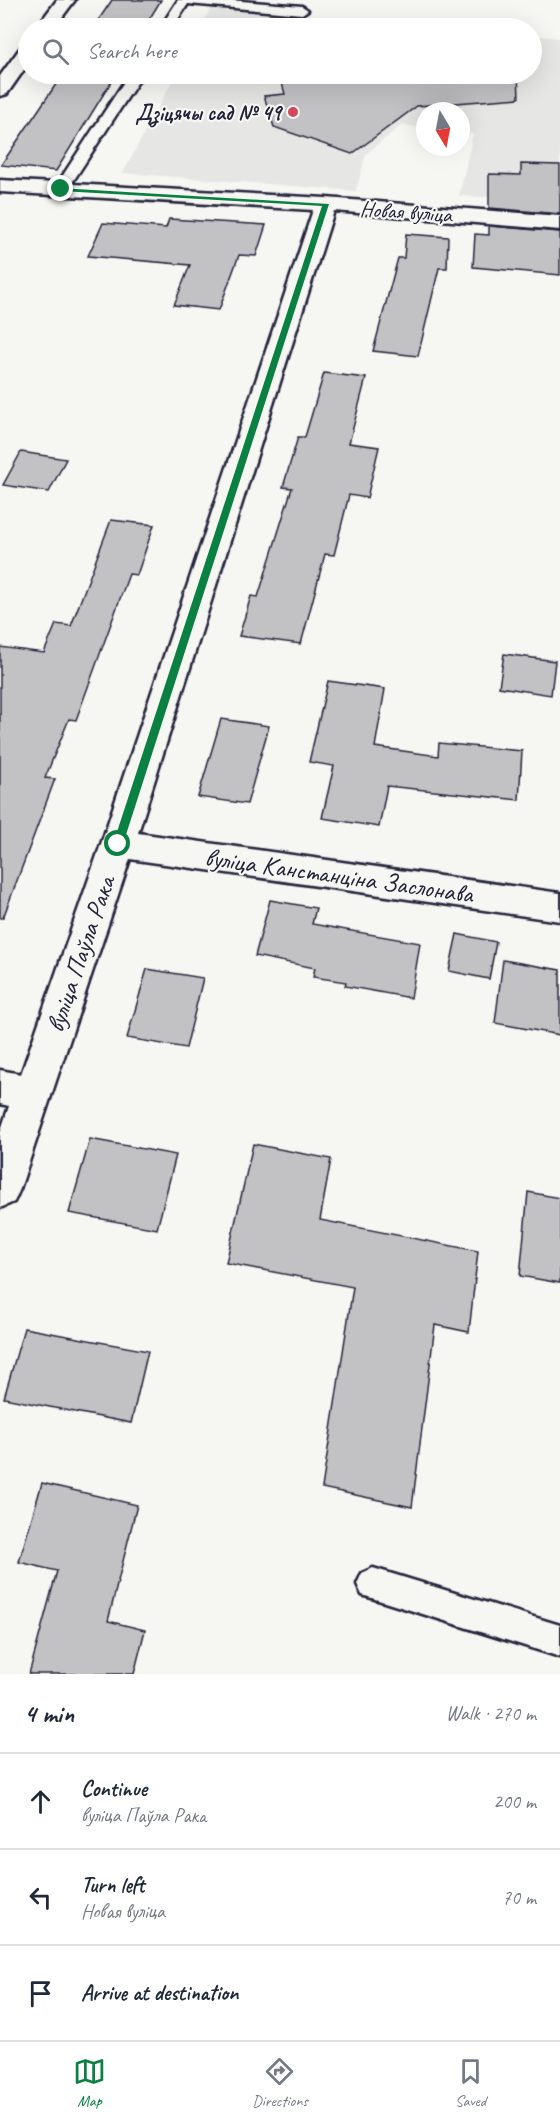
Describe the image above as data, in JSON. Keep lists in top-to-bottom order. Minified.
{"streets":{"street":["Новая вуліца","вуліца Канстанціна Заслонава","вуліца Паўла Рака"]},"crossings":[["Новая вуліца","вуліца Паўла Рака"],["вуліца Канстанціна Заслонава","вуліца Паўла Рака"]],"places":["Дзіцячы сад № 49"],"north":"bottom","page":{"search":"Search here","heading":["4 min","Walk · 270 m"],"list":[["Continue","вуліца Паўла Рака","200 m"],["Turn left","Новая вуліца","70 m"],"Arrive at destination"],"nav":["Map","Directions","Saved"]}}
